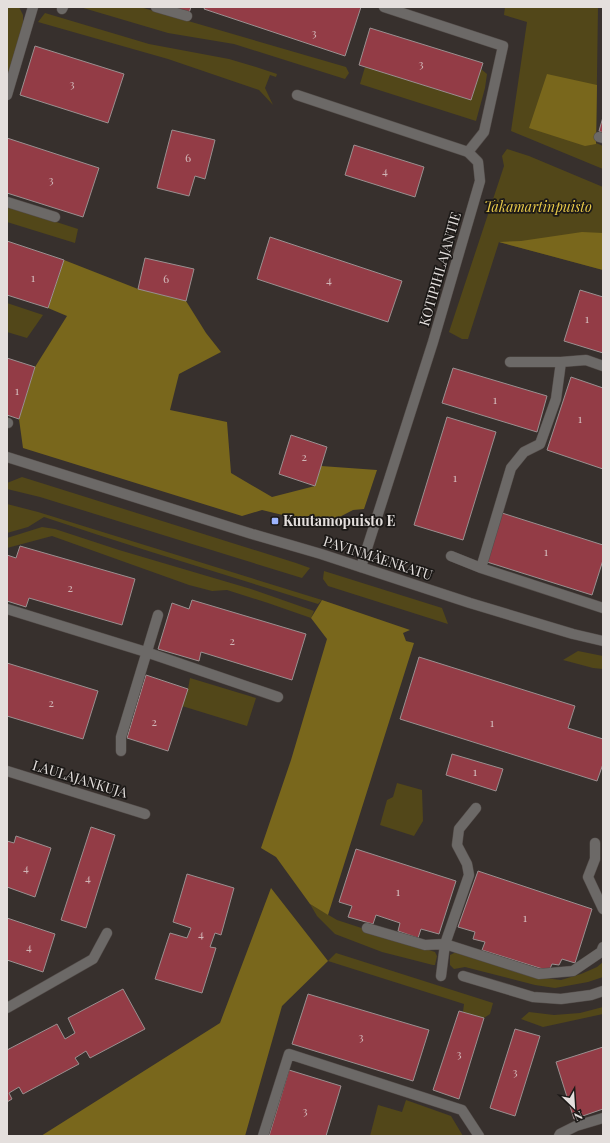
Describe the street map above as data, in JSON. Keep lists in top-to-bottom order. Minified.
{"streets":{"street":["KOTIPIHLAJANTIE","PAVINMÄENKATU","LAULAJANKUJA"]},"crossings":[["KOTIPIHLAJANTIE","PAVINMÄENKATU"]],"parks":["Takamartinpuisto"],"places":{"transit":["Kuutamopuisto E"]},"house_numbers":["3","3","3","6","4","3","1","6","4","1","1","1","1","2","1","1","2","2","2","2","1","1","4","4","1","1","4","4","3","3","3","3"],"north":"bottom right"}
